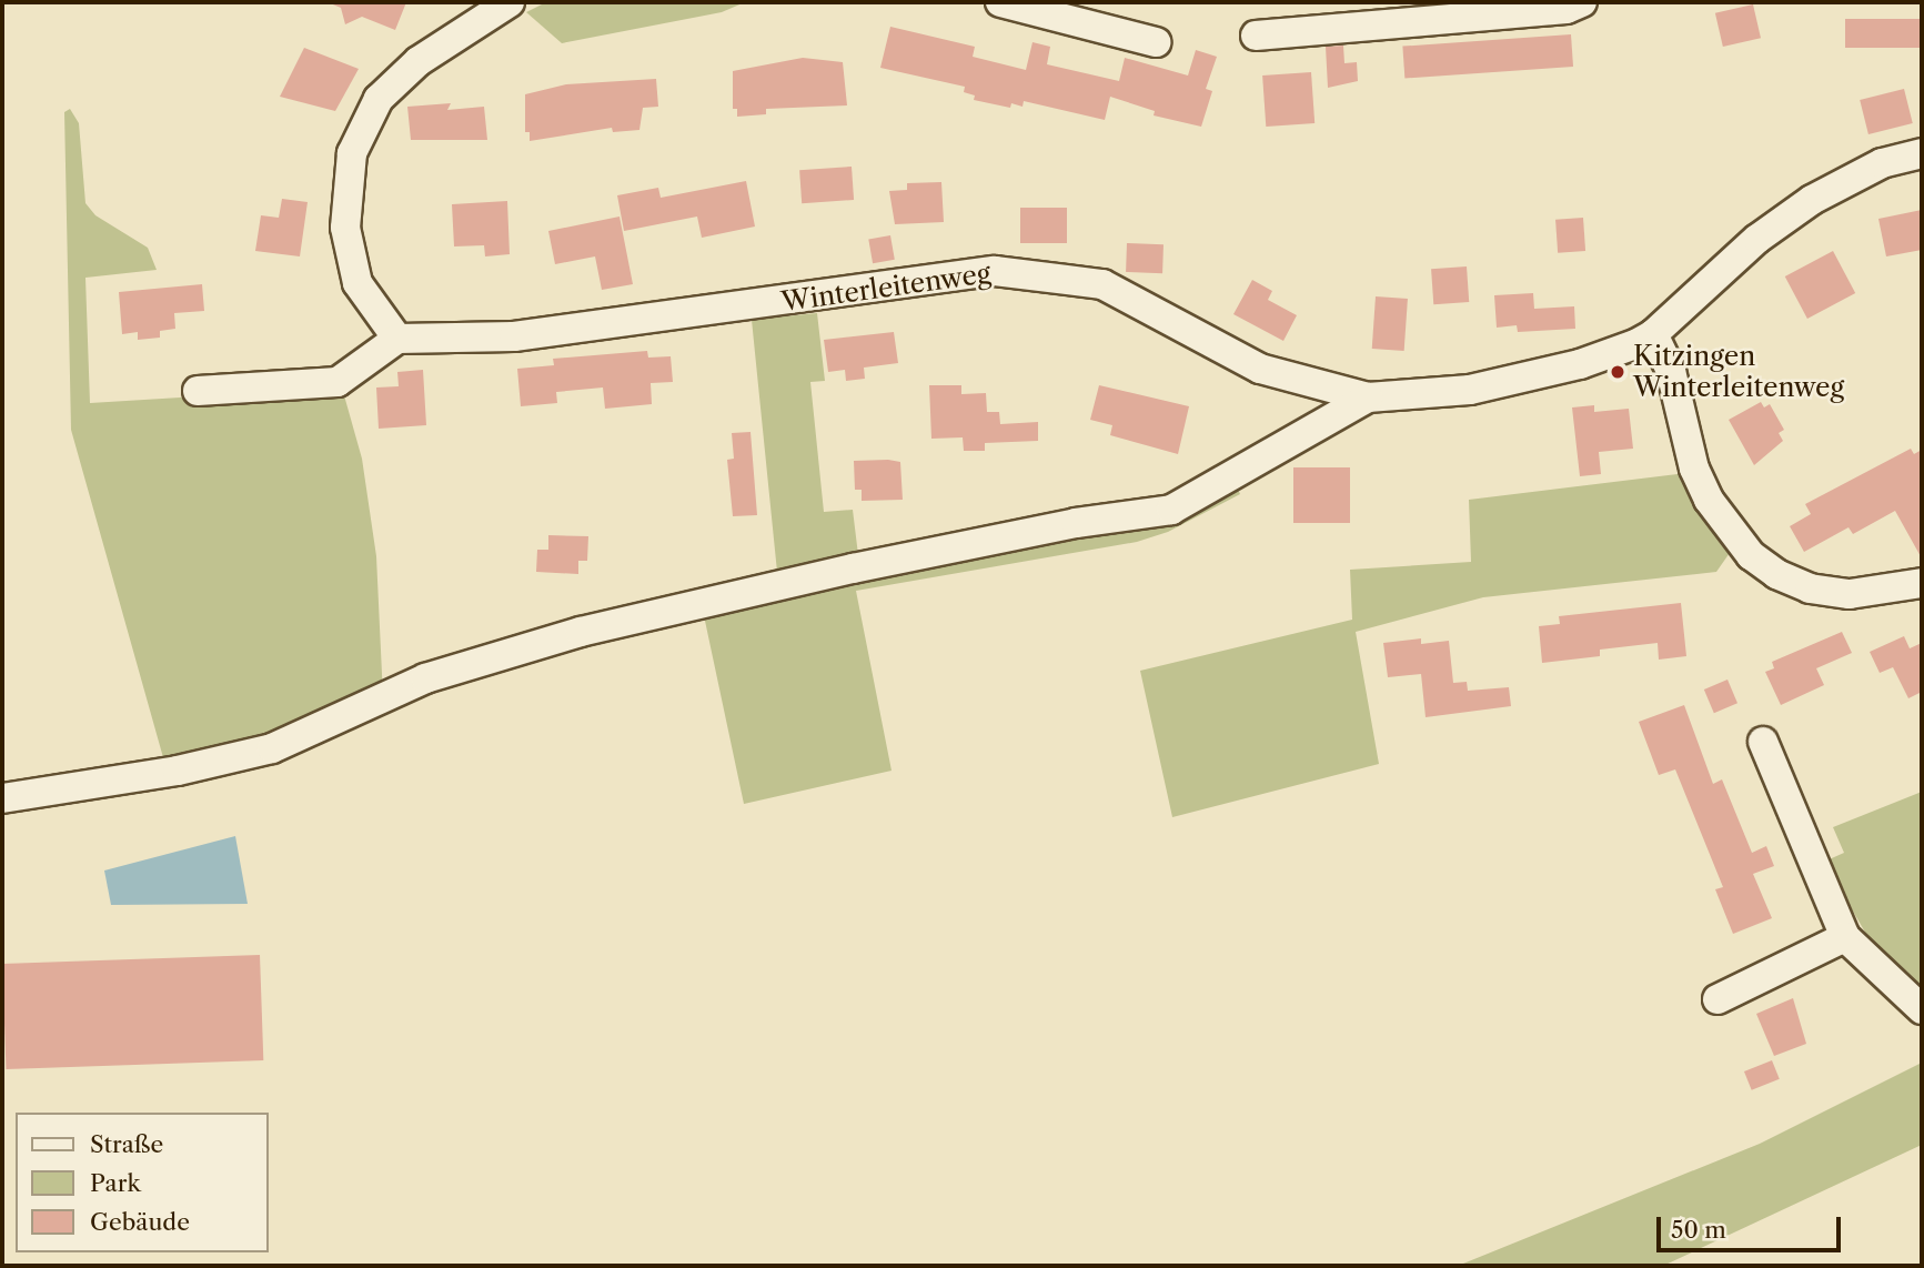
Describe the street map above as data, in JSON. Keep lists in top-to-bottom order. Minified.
{"streets":{"street":["Winterleitenweg"]},"places":["Kitzingen Winterleitenweg"],"legend":["Straße","Park","Gebäude"],"scale_bar":"50 m"}
